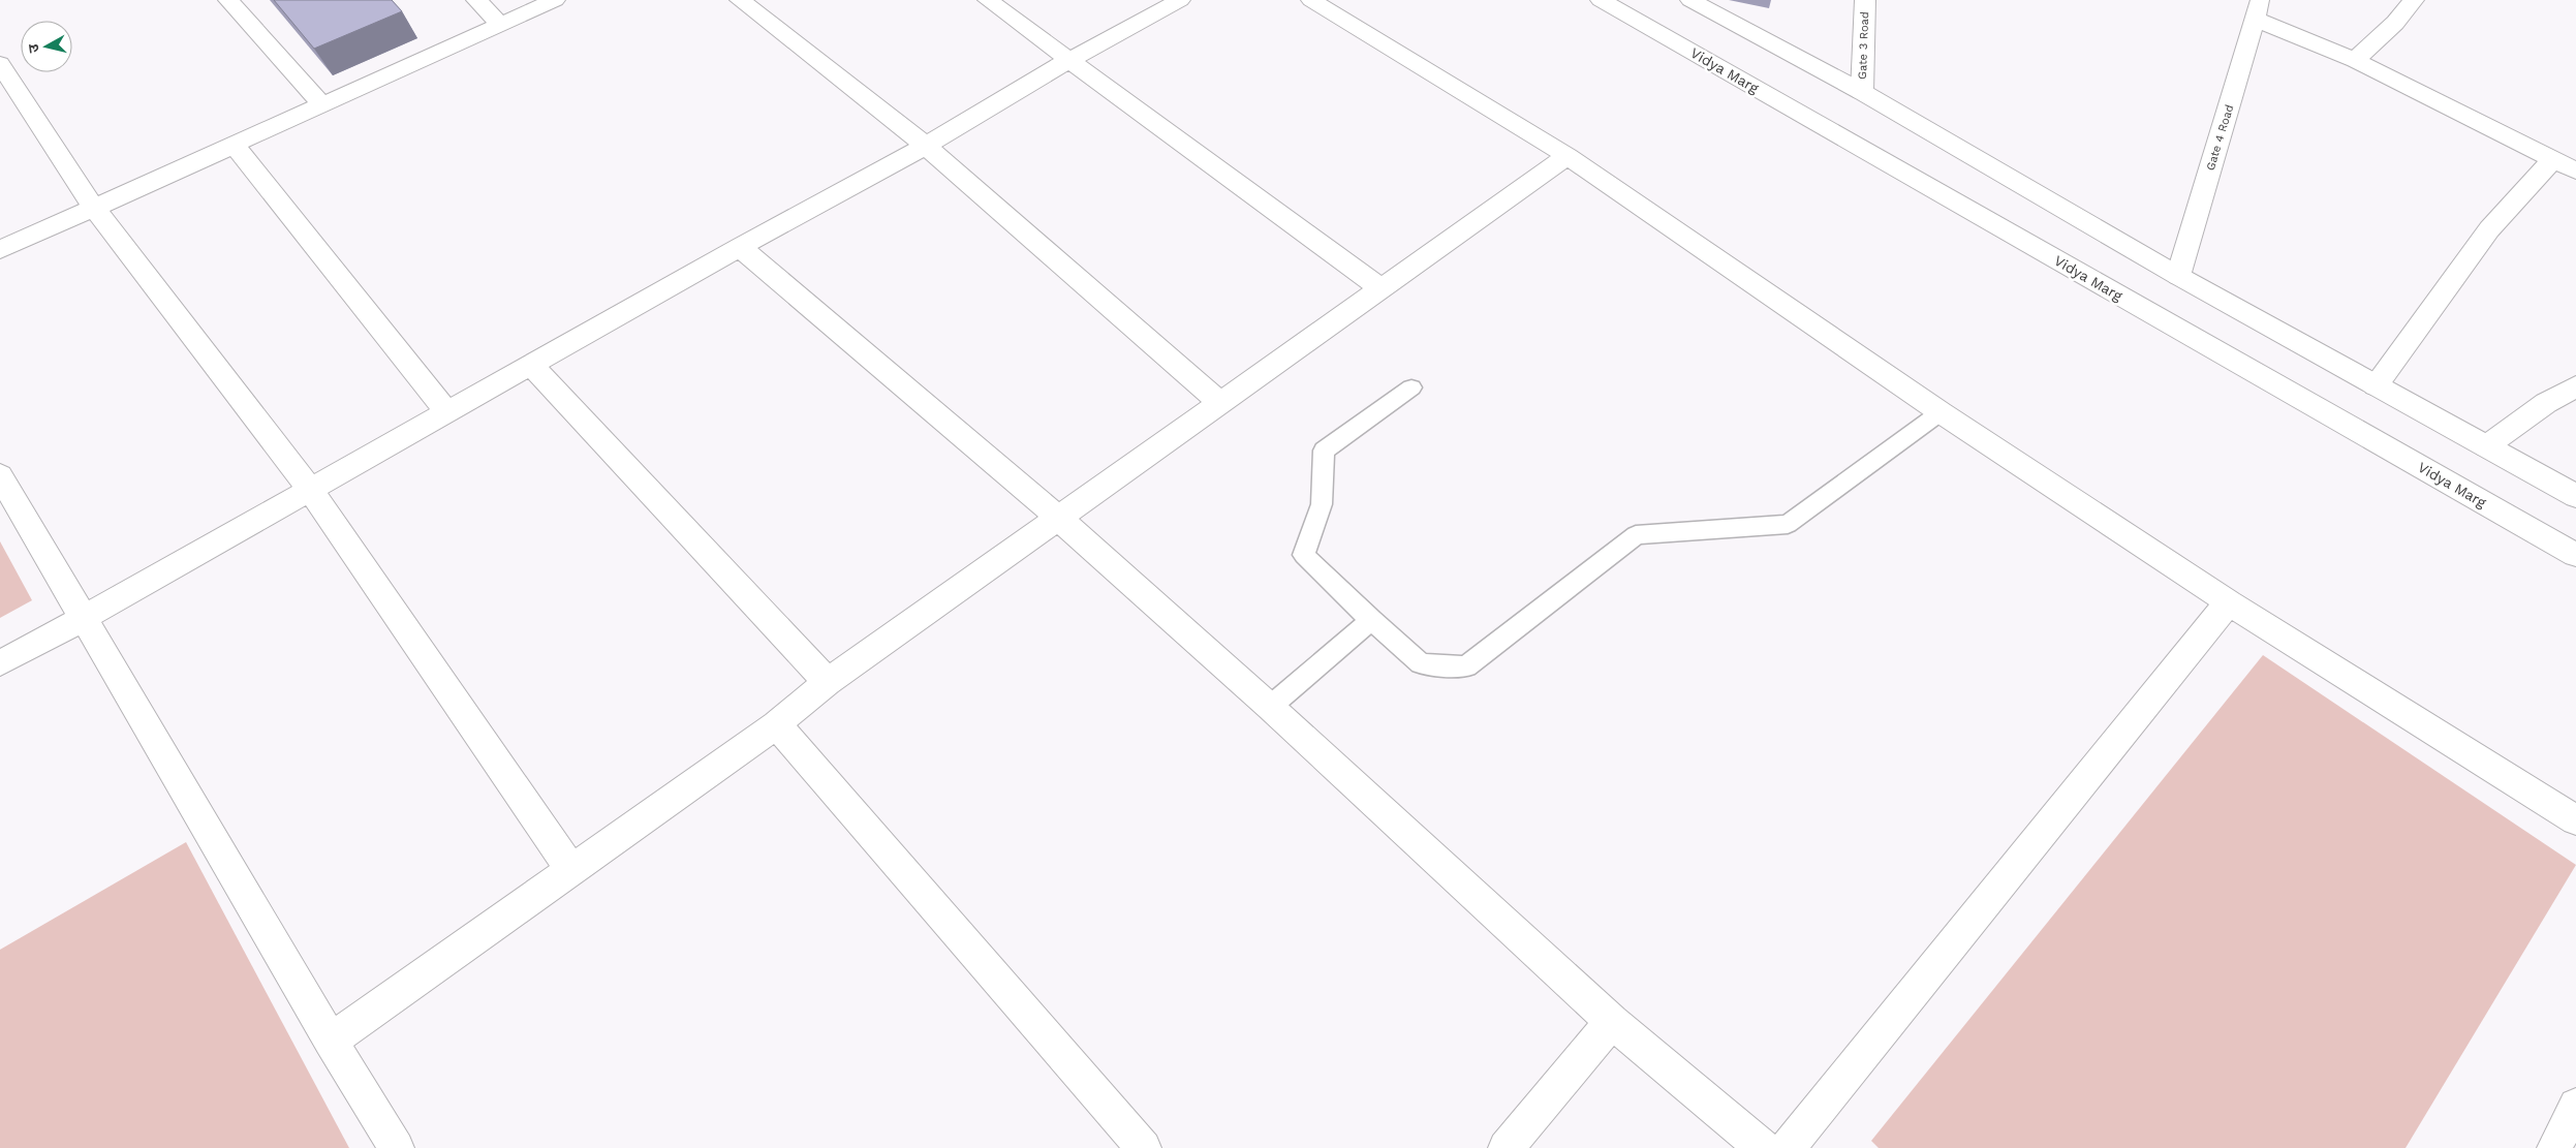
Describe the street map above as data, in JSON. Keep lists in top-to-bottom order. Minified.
{"streets":{"street":["Gate 3 Road","Vidya Marg","Gate 4 Road"]},"north":"left"}
